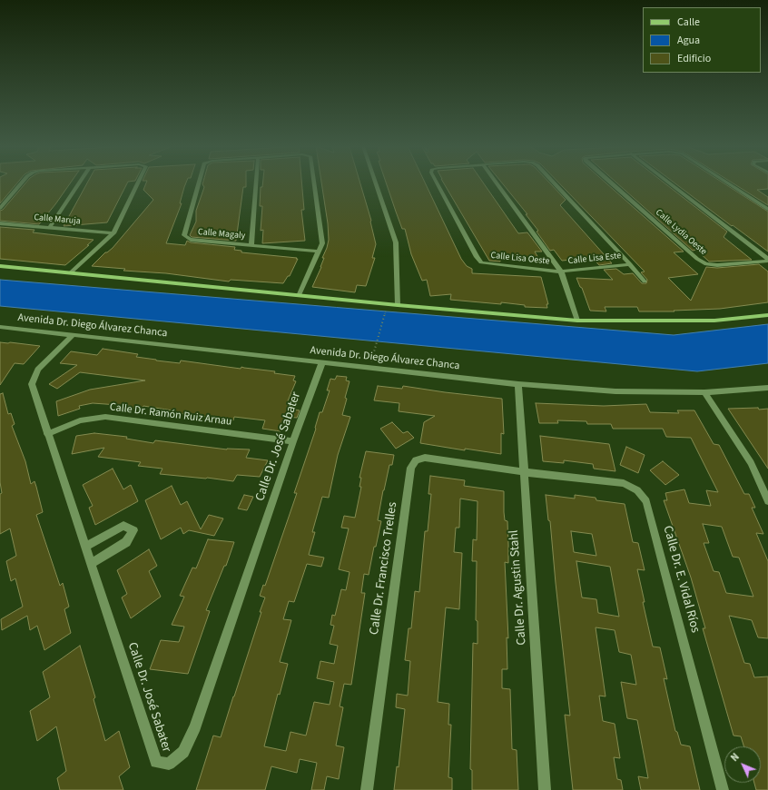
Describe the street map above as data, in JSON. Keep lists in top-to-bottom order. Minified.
{"streets":{"street":["Calle Maruja","Calle Lydia Oeste","Calle Magaly","Calle Lisa Oeste","Calle Lisa Este","Avenida Dr. Diego Álvarez Chanca","Calle Dr. Ramón Ruiz Arnau","Calle Dr. José Sabater","Calle Dr. Francisco Trelles","Calle Dr. E. Vidal Ríos","Calle Dr. Agustin Stahl"]},"crossings":[["Calle Lisa Oeste","Calle Lisa Este"],["Avenida Dr. Diego Álvarez Chanca","Calle Dr. José Sabater"],["Avenida Dr. Diego Álvarez Chanca","Calle Dr. Agustin Stahl"],["Calle Dr. Ramón Ruiz Arnau","Calle Dr. José Sabater"],["Calle Dr. Francisco Trelles","Calle Dr. E. Vidal Ríos"],["Calle Dr. Francisco Trelles","Calle Dr. Agustin Stahl"],["Calle Dr. E. Vidal Ríos","Calle Dr. Agustin Stahl"]],"legend":["Calle","Agua","Edificio"],"north":"top left"}
